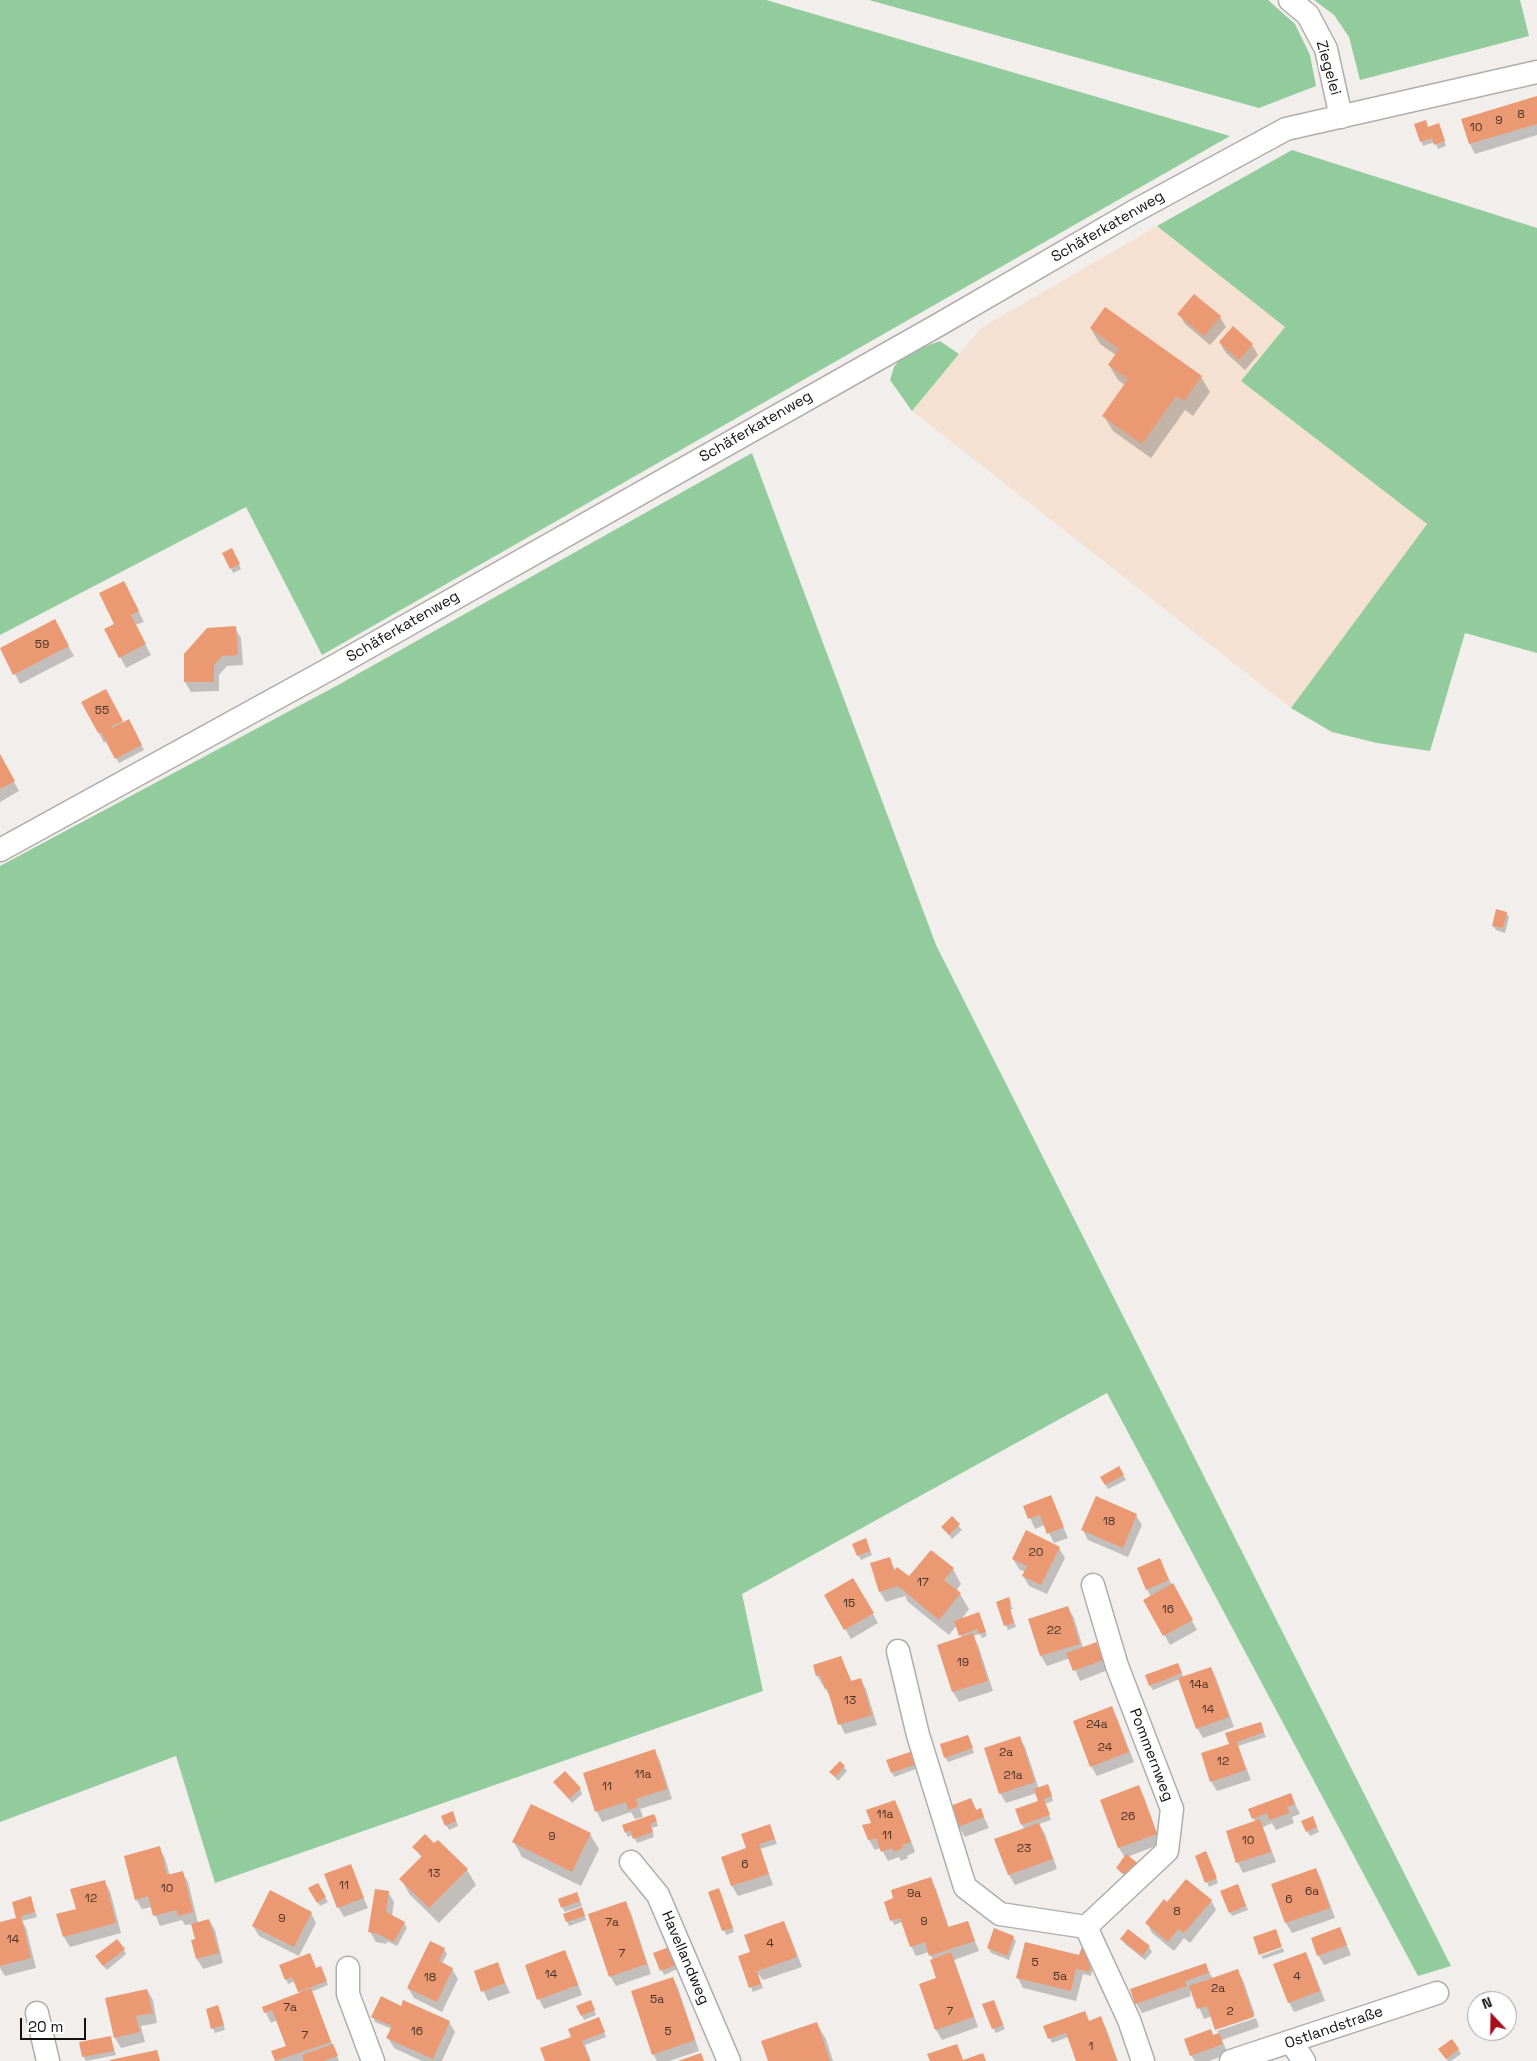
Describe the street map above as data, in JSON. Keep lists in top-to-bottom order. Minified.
{"streets":{"street":["Ziegelei","Schäferkatenweg","Pommernweg","Havellandweg","Ostlandstraße"]},"crossings":[["Ziegelei","Schäferkatenweg"]],"house_numbers":["8","9","10","59","55","18","20","17","15","16","22","19","14a","13","14","24a","24","2a","12","11a","21a","11","11a","26","11","9","10","23","6","13","11","10","6a","9a","12","6","8","9","9","7a","14","4","7","5","14","5a","4","18","2a","5a","7a","7","2","16","5","7","1"],"scale_bar":"20 m","north":"top"}
